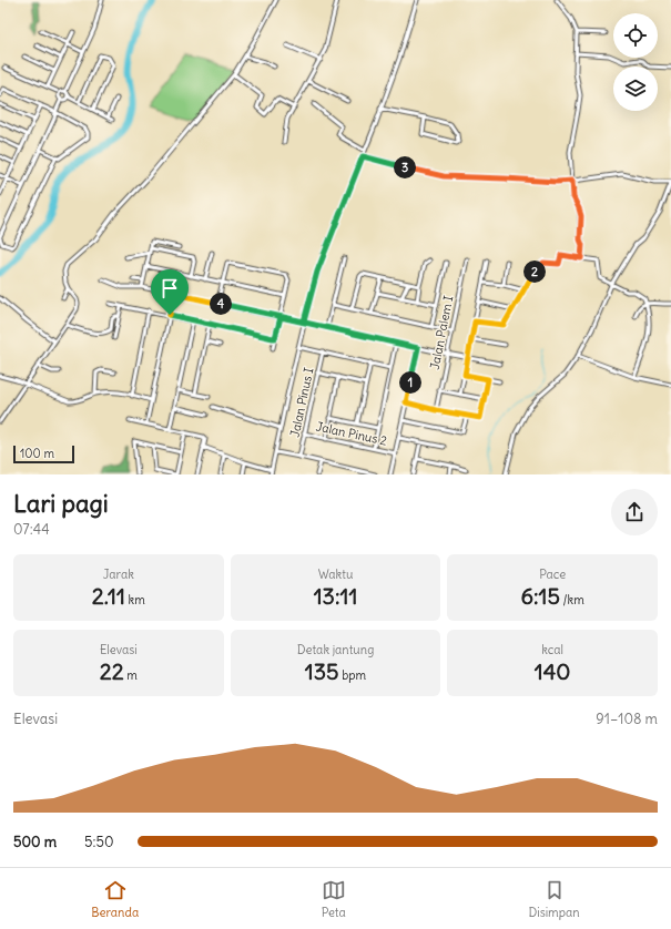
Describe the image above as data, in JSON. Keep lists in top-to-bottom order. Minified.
{"streets":{"street":["Jalan Palem I","Jalan Pinus I","Jalan Pinus 2"]},"crossings":[["Jalan Pinus I","Jalan Pinus 2"]],"scale_bar":"100 m","page":{"pins":["3","2","4","1"],"scale":"100 m","heading":["Lari pagi","07:44"],"stats":[["Jarak","2.11 km"],["Waktu","13:11"],["Pace","6:15 /km"],["Elevasi","22 m"],["Detak jantung","135 bpm"],["kcal","140"]],"chart":["Elevasi","91–108 m"],"list":[{"name":"500 m","note":"5:50"}],"tabs":["Beranda","Peta","Disimpan"]}}
